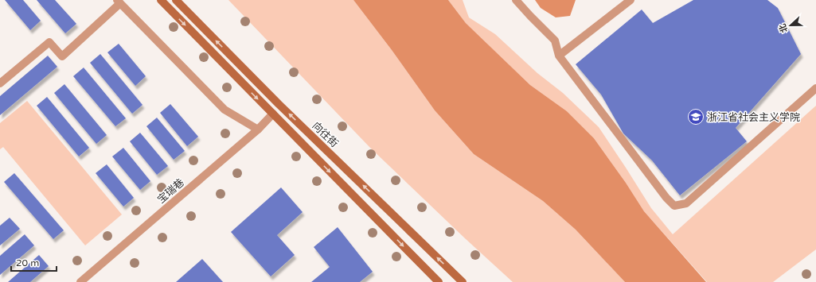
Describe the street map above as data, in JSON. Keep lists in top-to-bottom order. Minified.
{"streets":{"street":["向往街","宝瑞巷"]},"places":{"school or university":["浙江省社会主义学院"]},"scale_bar":"20 m","north":"left"}
